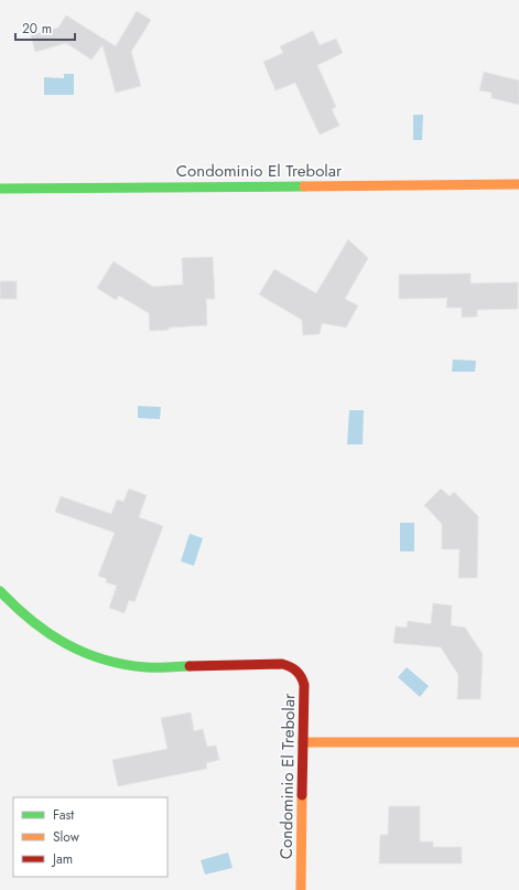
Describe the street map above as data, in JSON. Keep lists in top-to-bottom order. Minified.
{"streets":{"street":["Condominio El Trebolar"]},"legend":["Fast","Slow","Jam"],"scale_bar":"20 m"}
